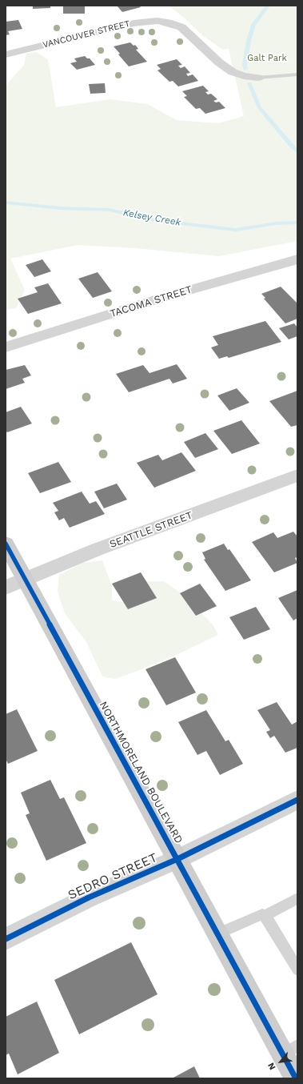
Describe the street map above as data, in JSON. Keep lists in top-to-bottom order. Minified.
{"streets":{"street":["VANCOUVER STREET","TACOMA STREET","SEATTLE STREET","NORTHMORELAND BOULEVARD","SEDRO STREET"]},"crossings":[["SEATTLE STREET","NORTHMORELAND BOULEVARD"],["NORTHMORELAND BOULEVARD","SEDRO STREET"]],"water":["Kelsey Creek"],"parks":["Galt Park"],"north":"bottom left"}
